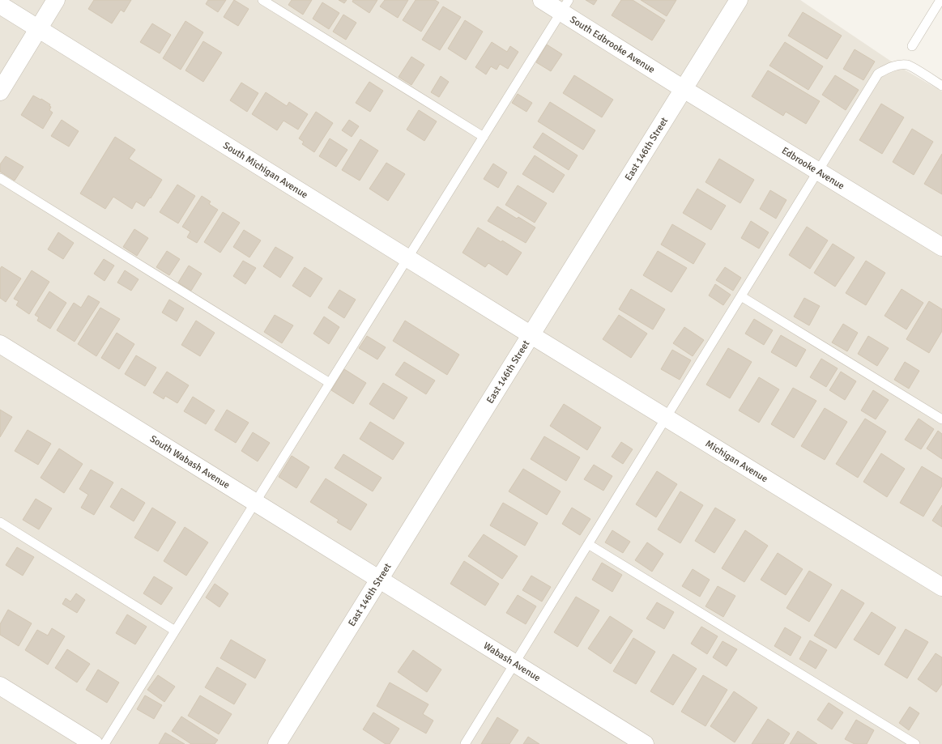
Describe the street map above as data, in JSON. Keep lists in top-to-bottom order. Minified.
{"streets":{"street":["South Edbrooke Avenue","East 146th Street","Edbrooke Avenue","South Michigan Avenue","Michigan Avenue","South Wabash Avenue","Wabash Avenue"]},"crossings":[["South Edbrooke Avenue","East 146th Street"],["South Edbrooke Avenue","Edbrooke Avenue"],["East 146th Street","Edbrooke Avenue"],["East 146th Street","South Michigan Avenue"],["East 146th Street","Michigan Avenue"],["East 146th Street","South Wabash Avenue"],["East 146th Street","Wabash Avenue"],["South Michigan Avenue","Michigan Avenue"],["South Wabash Avenue","Wabash Avenue"]]}
